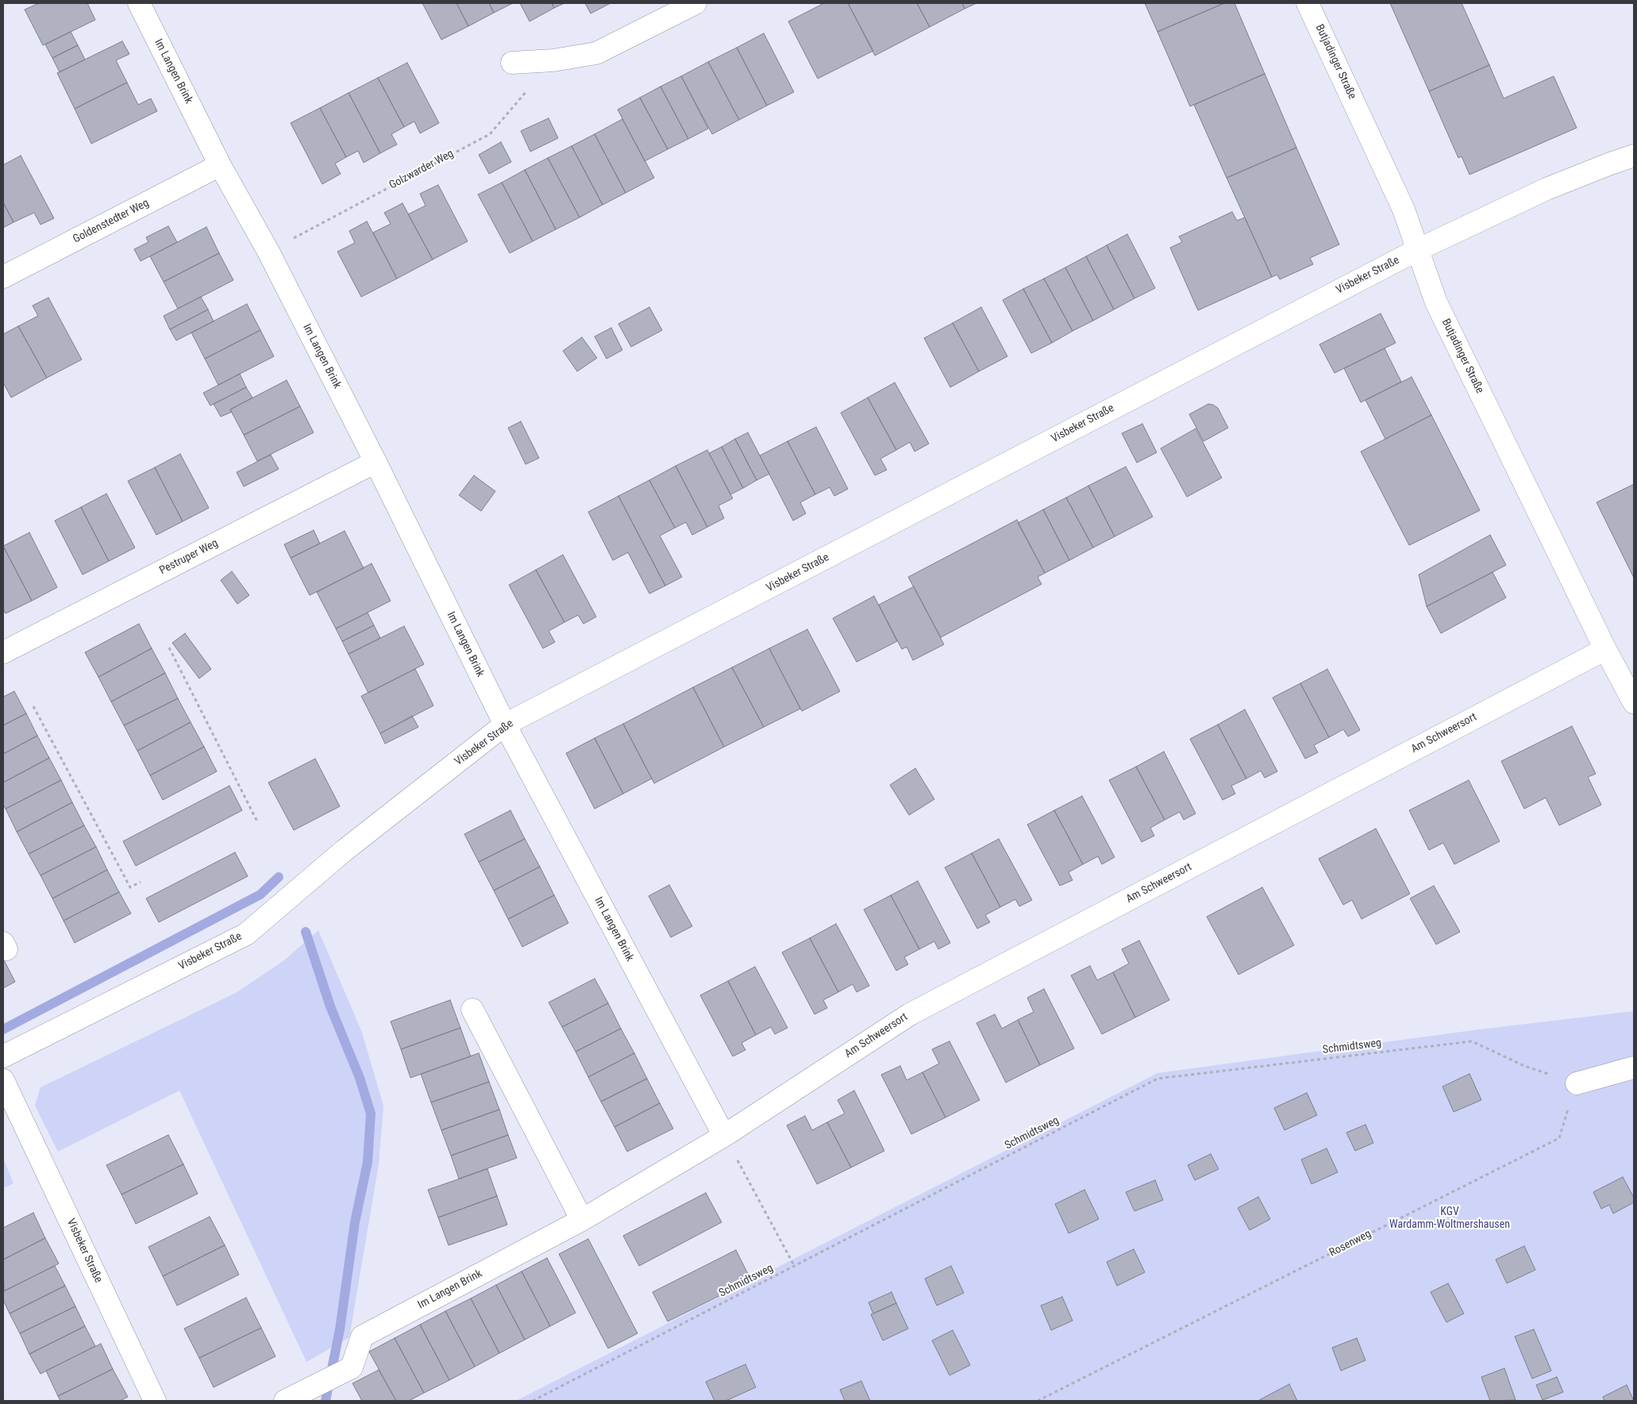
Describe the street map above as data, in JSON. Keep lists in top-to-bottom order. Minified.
{"streets":{"street":["Butjadinger Straße","Im Langen Brink","Goldenstedter Weg","Visbeker Straße","Pestruper Weg","Am Schweersort"],"path":["Golzwarder Weg","Schmidtsweg","Rosenweg"]},"crossings":[["Butjadinger Straße","Visbeker Straße"],["Butjadinger Straße","Am Schweersort"],["Im Langen Brink","Golzwarder Weg"],["Im Langen Brink","Goldenstedter Weg"],["Im Langen Brink","Visbeker Straße"],["Im Langen Brink","Pestruper Weg"],["Im Langen Brink","Am Schweersort"],["Schmidtsweg","Rosenweg"]],"parks":["KGV Wardamm-Woltmershausen"]}
